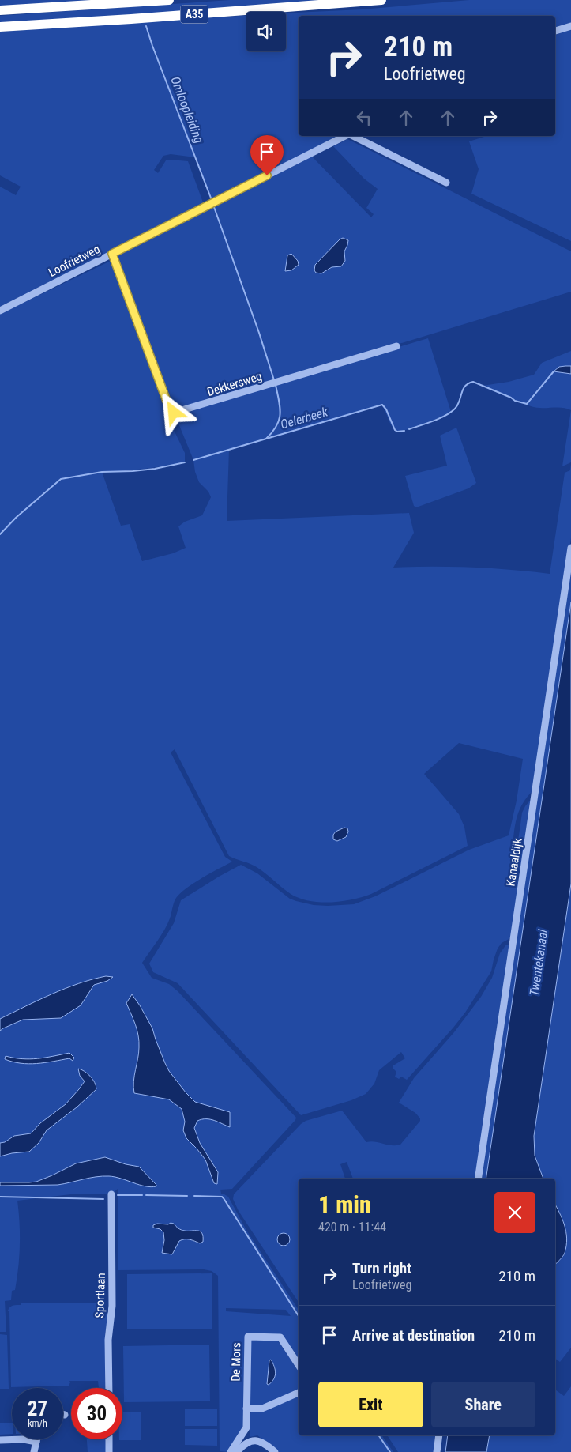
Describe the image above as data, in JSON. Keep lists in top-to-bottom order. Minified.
{"streets":{"highway":["A35"],"street":["Loofrietweg","Dekkersweg","Kanaaldijk","Sportlaan","De Mors"]},"crossings":[["Loofrietweg","Dekkersweg"]],"water":["Omloopleiding","Oelerbeek","Twentekanaal"],"page":{"turn":["210 m","Loofrietweg"],"heading":["1 min","420 m · 11:44"],"list":[{"name":"Turn right","note":"Loofrietweg","value":"210 m"},{"name":"Arrive at destination","value":"210 m"}],"buttons":["Exit","Share"],"speed":"27 km/h","limit":"30"}}
